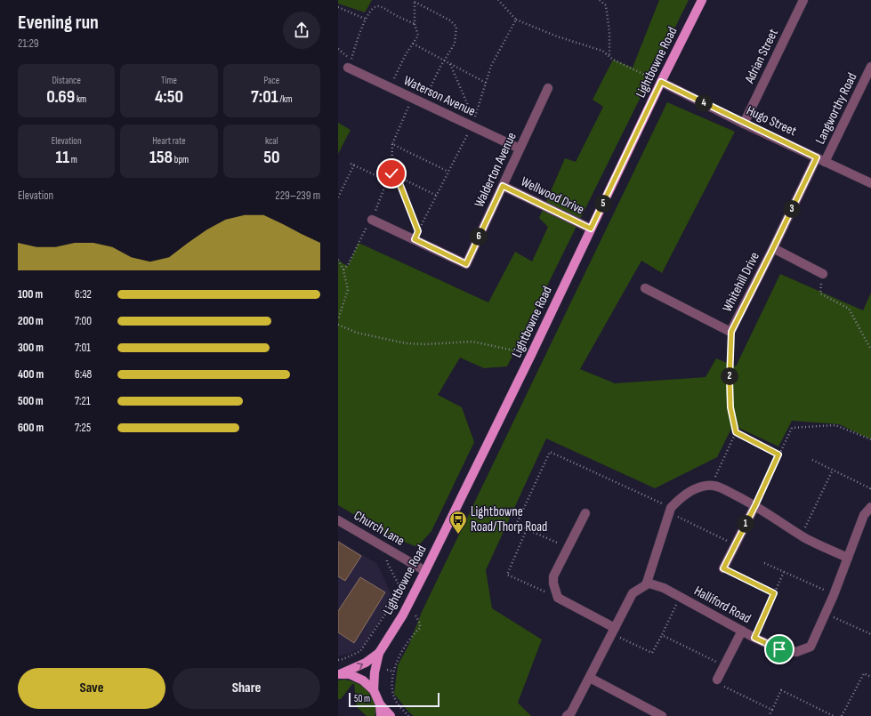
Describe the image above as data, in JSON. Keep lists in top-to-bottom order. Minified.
{"streets":{"main road":["Lightbowne Road"],"street":["Adrian Street","Waterson Avenue","Langworthy Road","Hugo Street","Walderton Avenue","Wellwood Drive","Whitehill Drive","Church Lane","Halliford Road"]},"crossings":[["Adrian Street","Hugo Street"],["Lightbowne Road","Hugo Street"],["Lightbowne Road","Wellwood Drive"],["Lightbowne Road","Church Lane"],["Waterson Avenue","Walderton Avenue"],["Langworthy Road","Hugo Street"],["Langworthy Road","Whitehill Drive"],["Hugo Street","Whitehill Drive"],["Walderton Avenue","Wellwood Drive"]],"places":{"bus stop":["Lightbowne Road/Thorp Road"]},"scale_bar":"50 m","page":{"heading":["Evening run","21:29"],"stats":[["Distance","0.69 km"],["Time","4:50"],["Pace","7:01 /km"],["Elevation","11 m"],["Heart rate","158 bpm"],["kcal","50"]],"pins":["4","5","3","6","2","1"],"chart":["Elevation","229–239 m"],"list":[{"name":"100 m","note":"6:32"},{"name":"200 m","note":"7:00"},{"name":"300 m","note":"7:01"},{"name":"400 m","note":"6:48"},{"name":"500 m","note":"7:21"},{"name":"600 m","note":"7:25"}],"buttons":["Save","Share"],"scale":"50 m"}}
